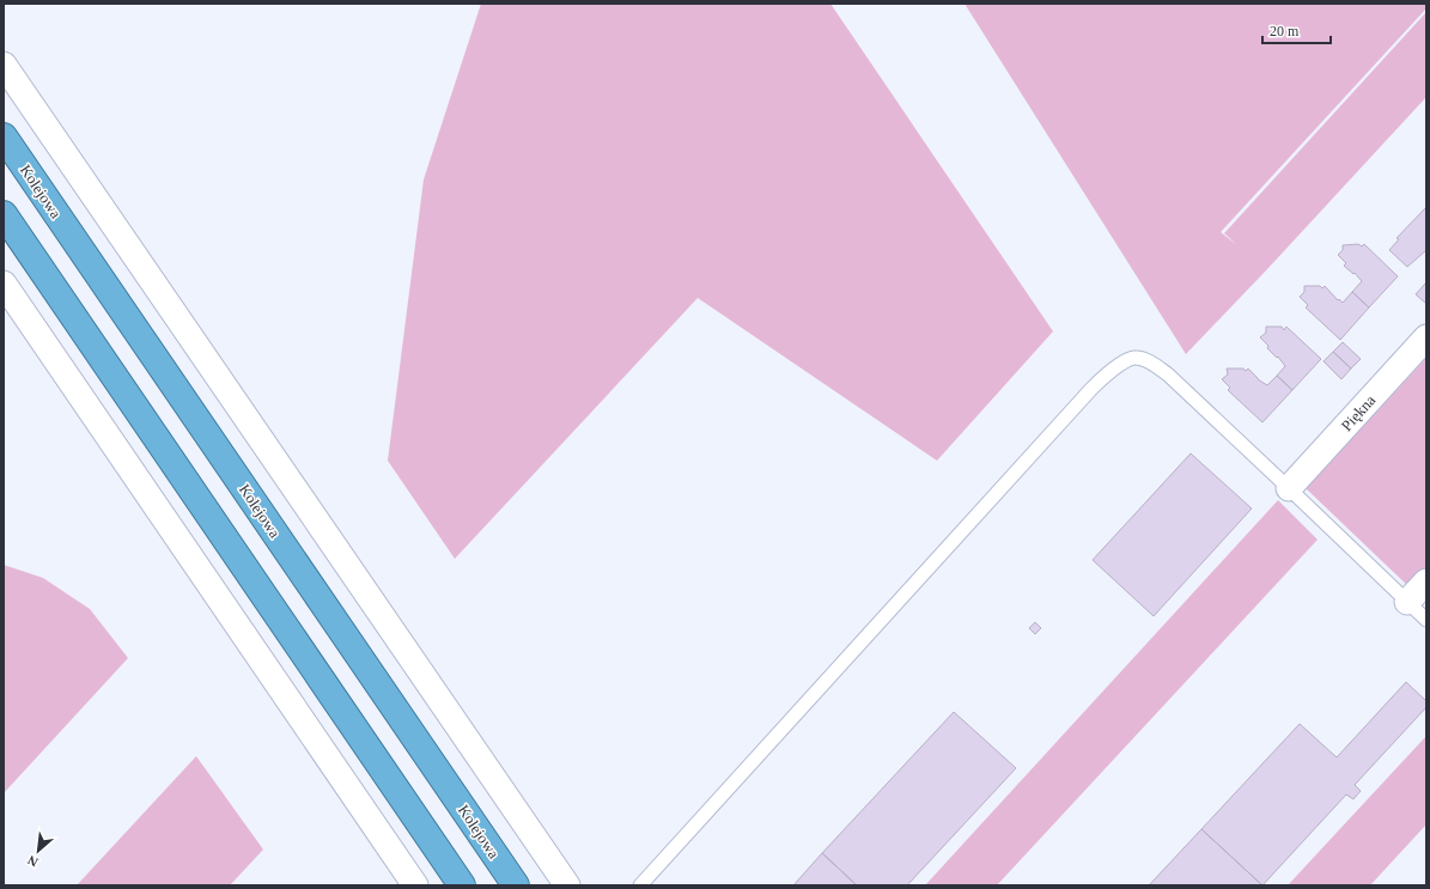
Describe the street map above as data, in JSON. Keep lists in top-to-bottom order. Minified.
{"streets":{"highway":["Kolejowa"],"street":["Piękna"]},"scale_bar":"20 m","north":"bottom left"}
